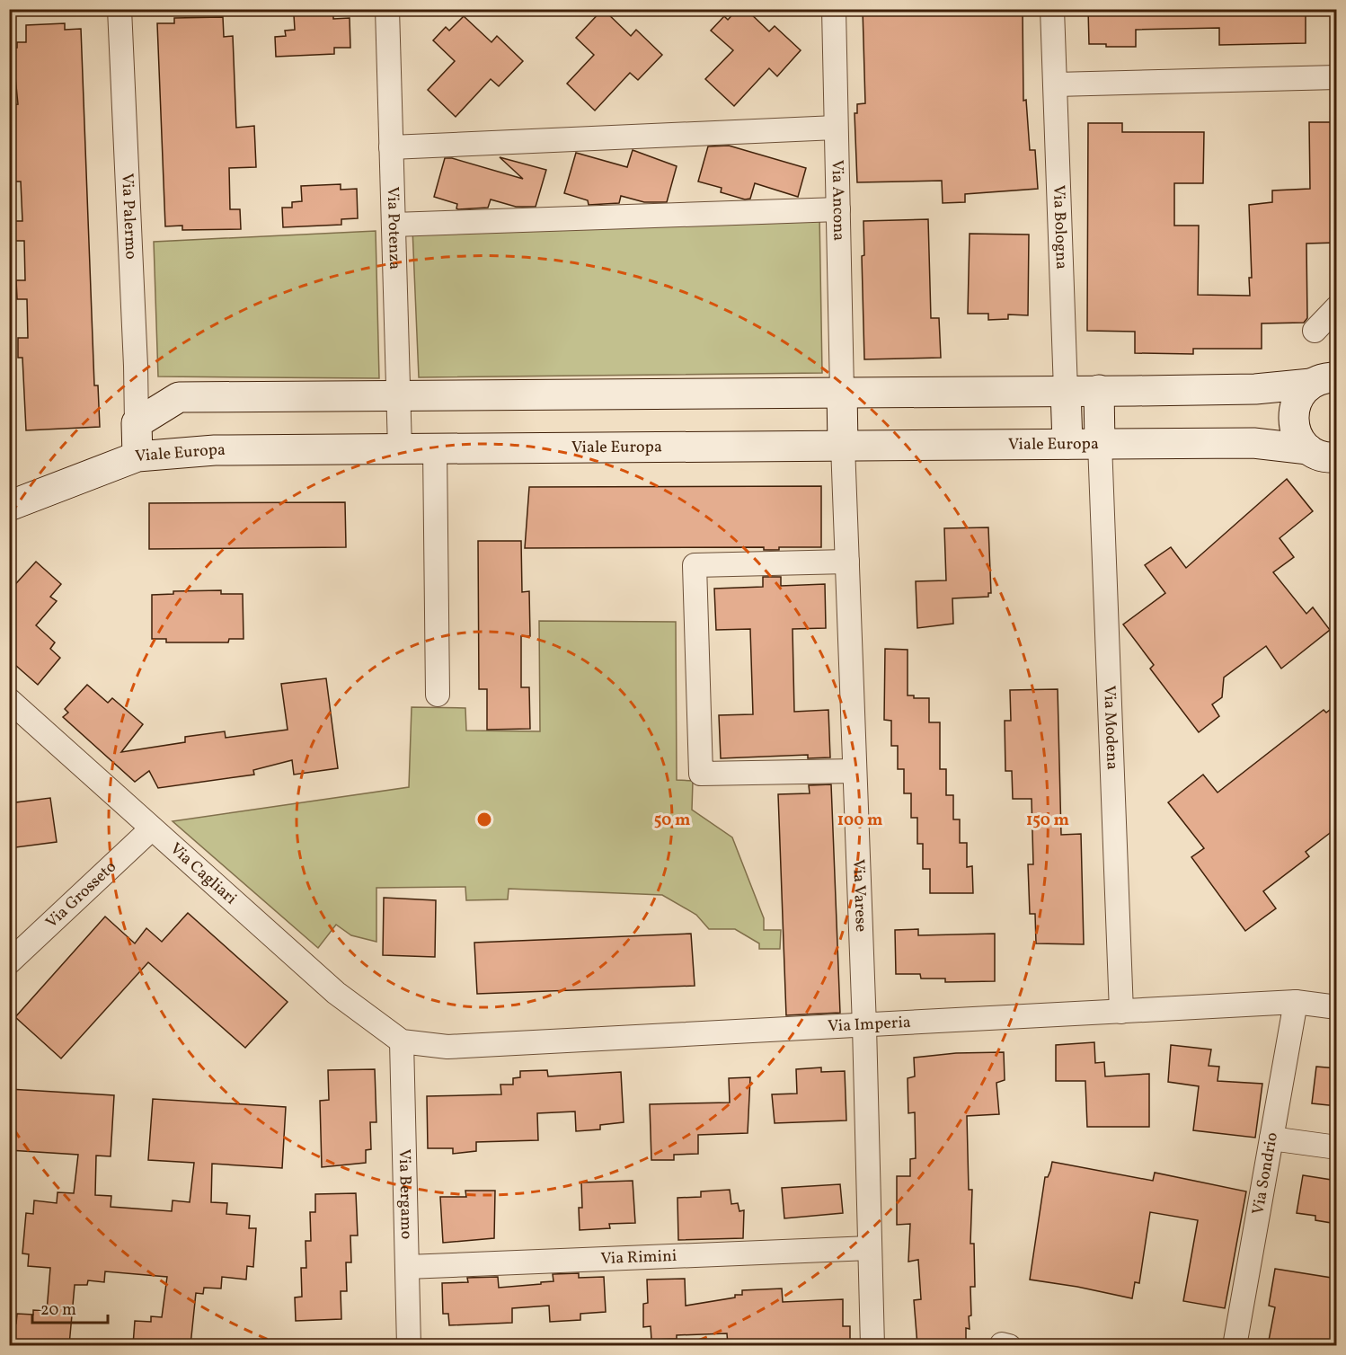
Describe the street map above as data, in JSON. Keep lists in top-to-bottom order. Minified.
{"streets":{"street":["Via Ancona","Via Palermo","Via Bologna","Via Potenza","Viale Europa","Via Modena","Via Cagliari","Via Grosseto","Via Varese","Via Imperia","Via Sondrio","Via Bergamo","Via Rimini"]},"crossings":[["Via Ancona","Viale Europa"],["Via Palermo","Viale Europa"],["Via Bologna","Viale Europa"],["Via Potenza","Viale Europa"],["Viale Europa","Via Modena"],["Viale Europa","Via Varese"],["Via Modena","Via Imperia"],["Via Cagliari","Via Grosseto"],["Via Cagliari","Via Imperia"],["Via Cagliari","Via Bergamo"],["Via Varese","Via Imperia"],["Via Varese","Via Rimini"],["Via Imperia","Via Sondrio"],["Via Imperia","Via Bergamo"],["Via Bergamo","Via Rimini"]],"scale_bar":"20 m","rings":["50 m","100 m","150 m"]}
